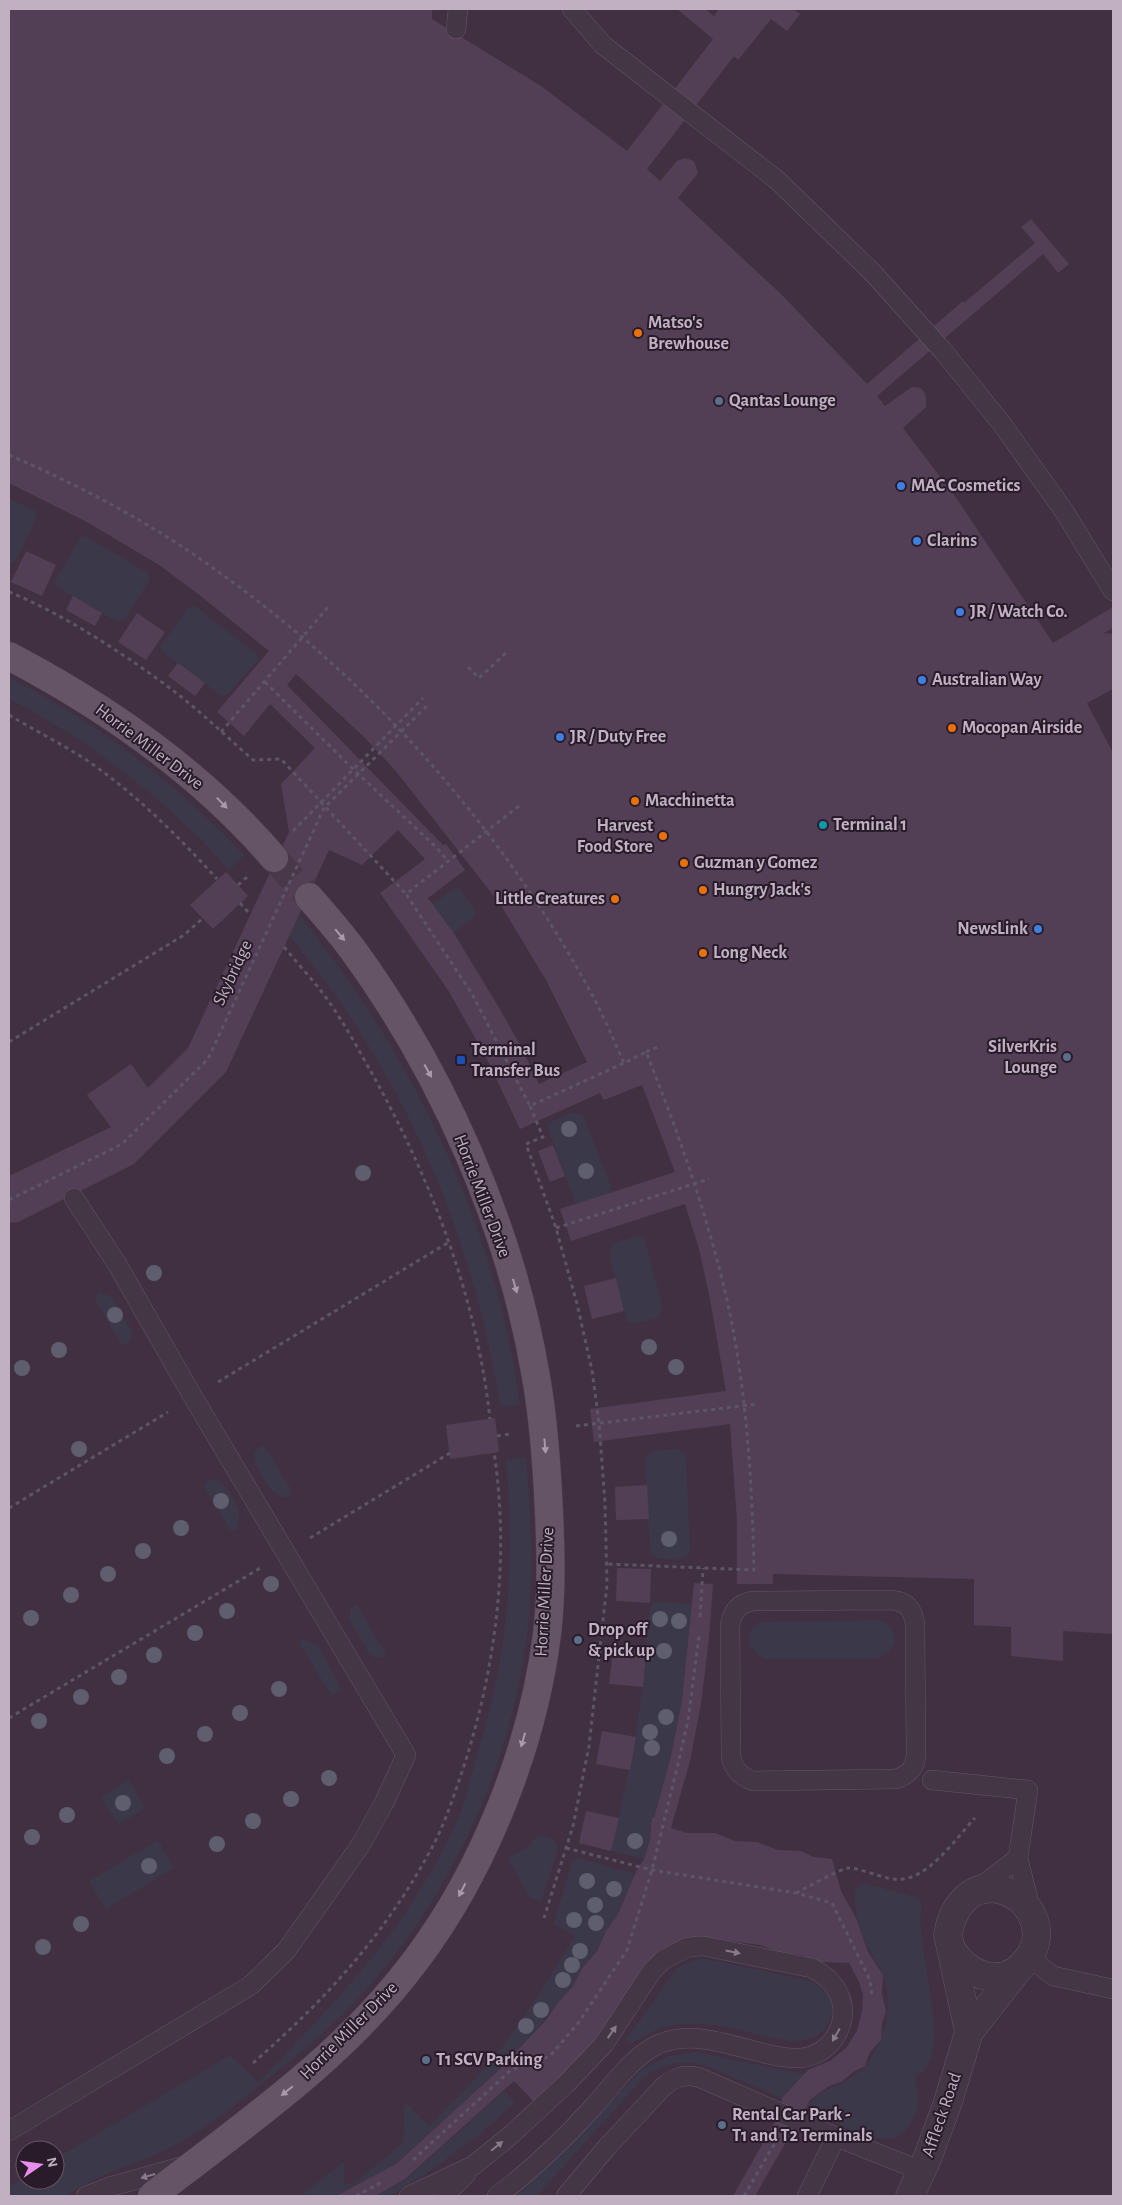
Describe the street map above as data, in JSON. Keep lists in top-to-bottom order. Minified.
{"streets":{"main road":["Horrie Miller Drive"],"street":["Affleck Road"],"path":["Skybridge"]},"one_way":["Horrie Miller Drive"],"places":{"other":["Matso's Brewhouse","Qantas Lounge","MAC Cosmetics","Clarins","JR / Watch Co.","Australian Way","Mocopan Airside","JR / Duty Free","Macchinetta","Terminal 1","Harvest Food Store","Guzman y Gomez","Hungry Jack's","Little Creatures","NewsLink","Long Neck","SilverKris Lounge","Drop off & pick up","T1 SCV Parking","Rental Car Park - T1 and T2 Terminals"],"transit":["Terminal Transfer Bus"]},"north":"right"}
